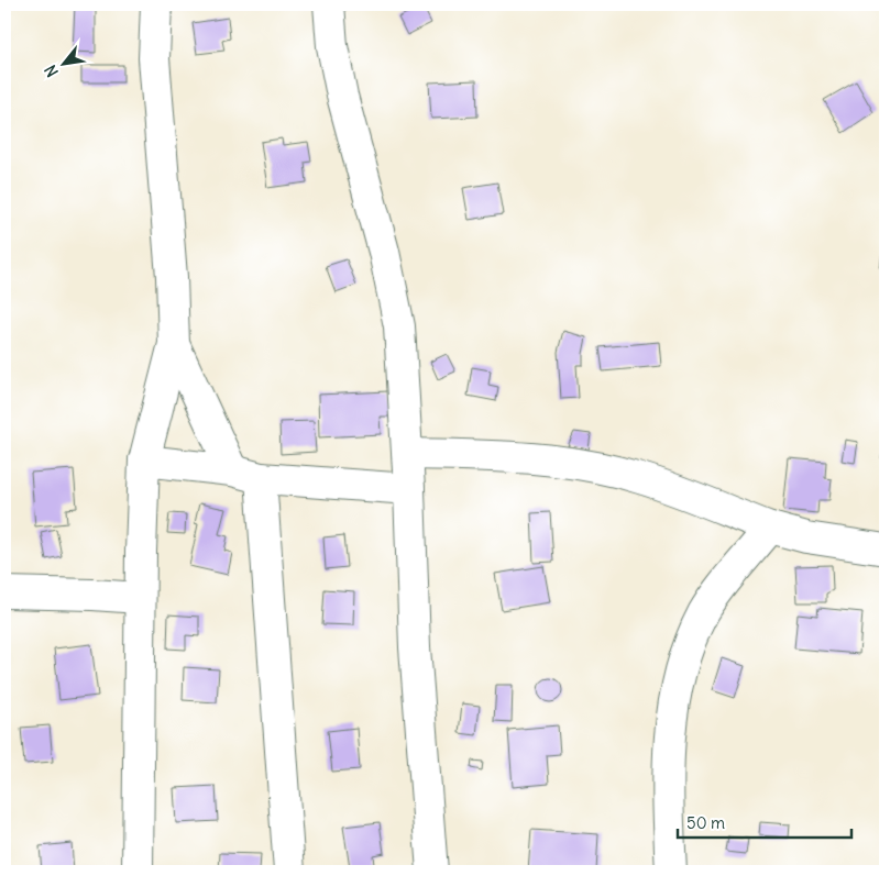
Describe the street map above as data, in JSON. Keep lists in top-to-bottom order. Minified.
{"scale_bar":"50 m","north":"bottom left"}
